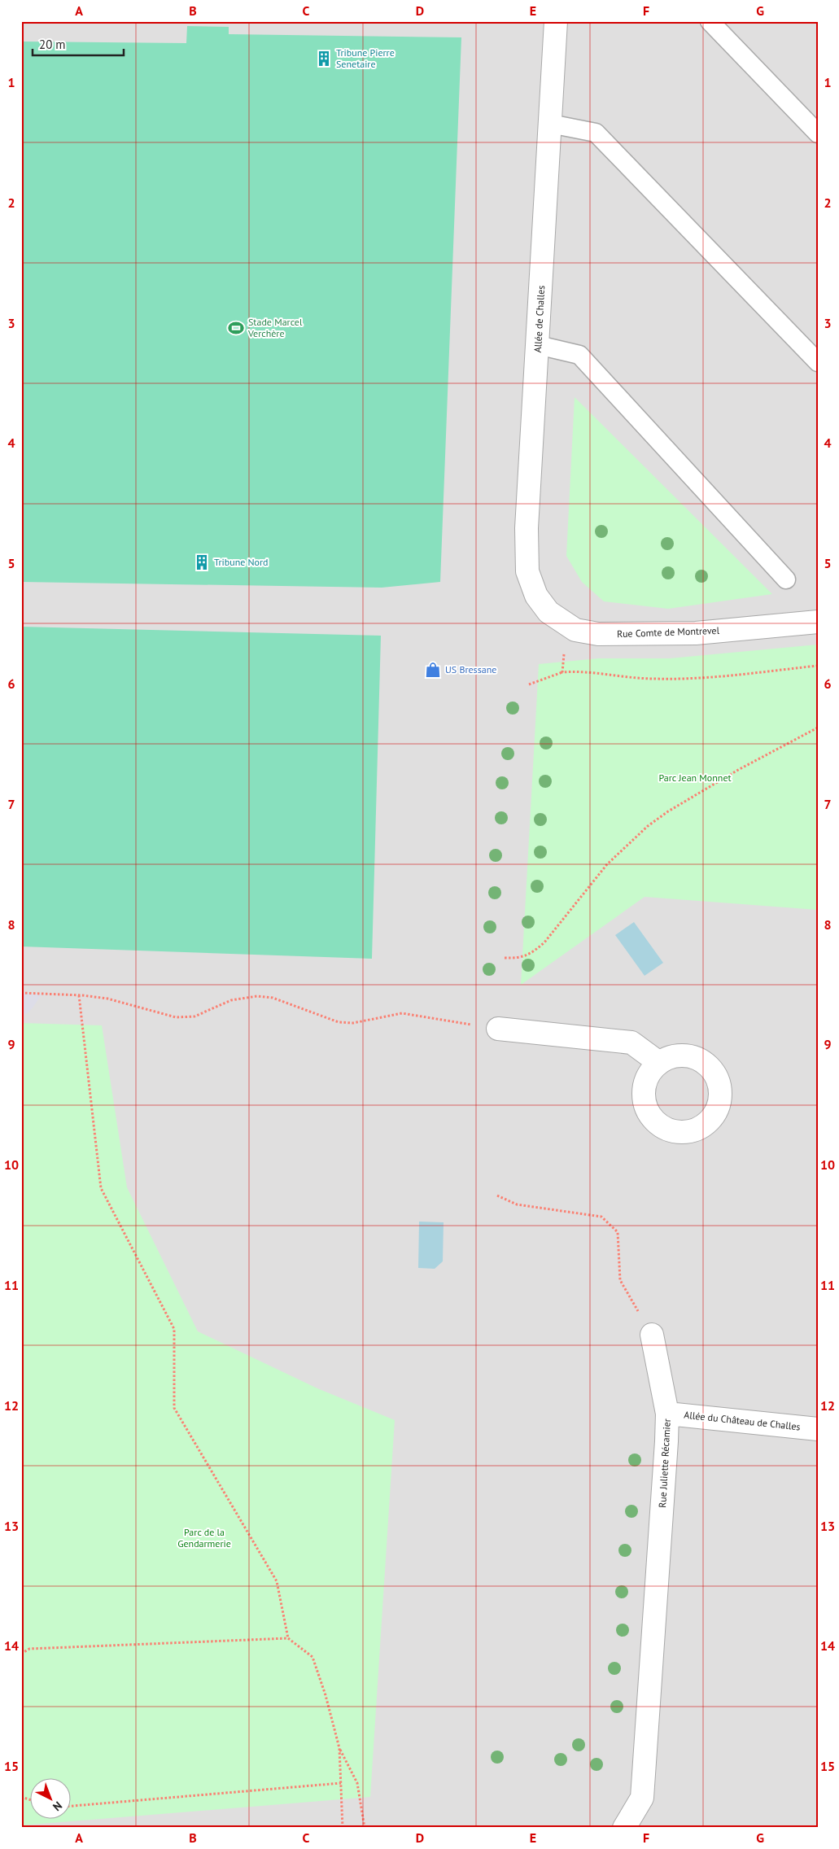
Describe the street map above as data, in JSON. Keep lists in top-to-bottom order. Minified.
{"streets":{"street":["Allée de Challes","Rue Comte de Montrevel","Allée du Château de Challes","Rue Juliette Récamier"]},"crossings":[["Allée de Challes","Rue Comte de Montrevel"],["Allée du Château de Challes","Rue Juliette Récamier"]],"parks":["Parc Jean Monnet","Parc de la Gendarmerie"],"places":{"building":["Tribune Pierre Senetaire","Tribune Nord"],"sports":["Stade Marcel Verchère"],"shop":["US Bressane"]},"scale_bar":"20 m","north":"bottom right","grid":{"columns":["A","B","C","D","E","F","G"],"rows":["1","2","3","4","5","6","7","8","9","10","11","12","13","14","15"]}}
